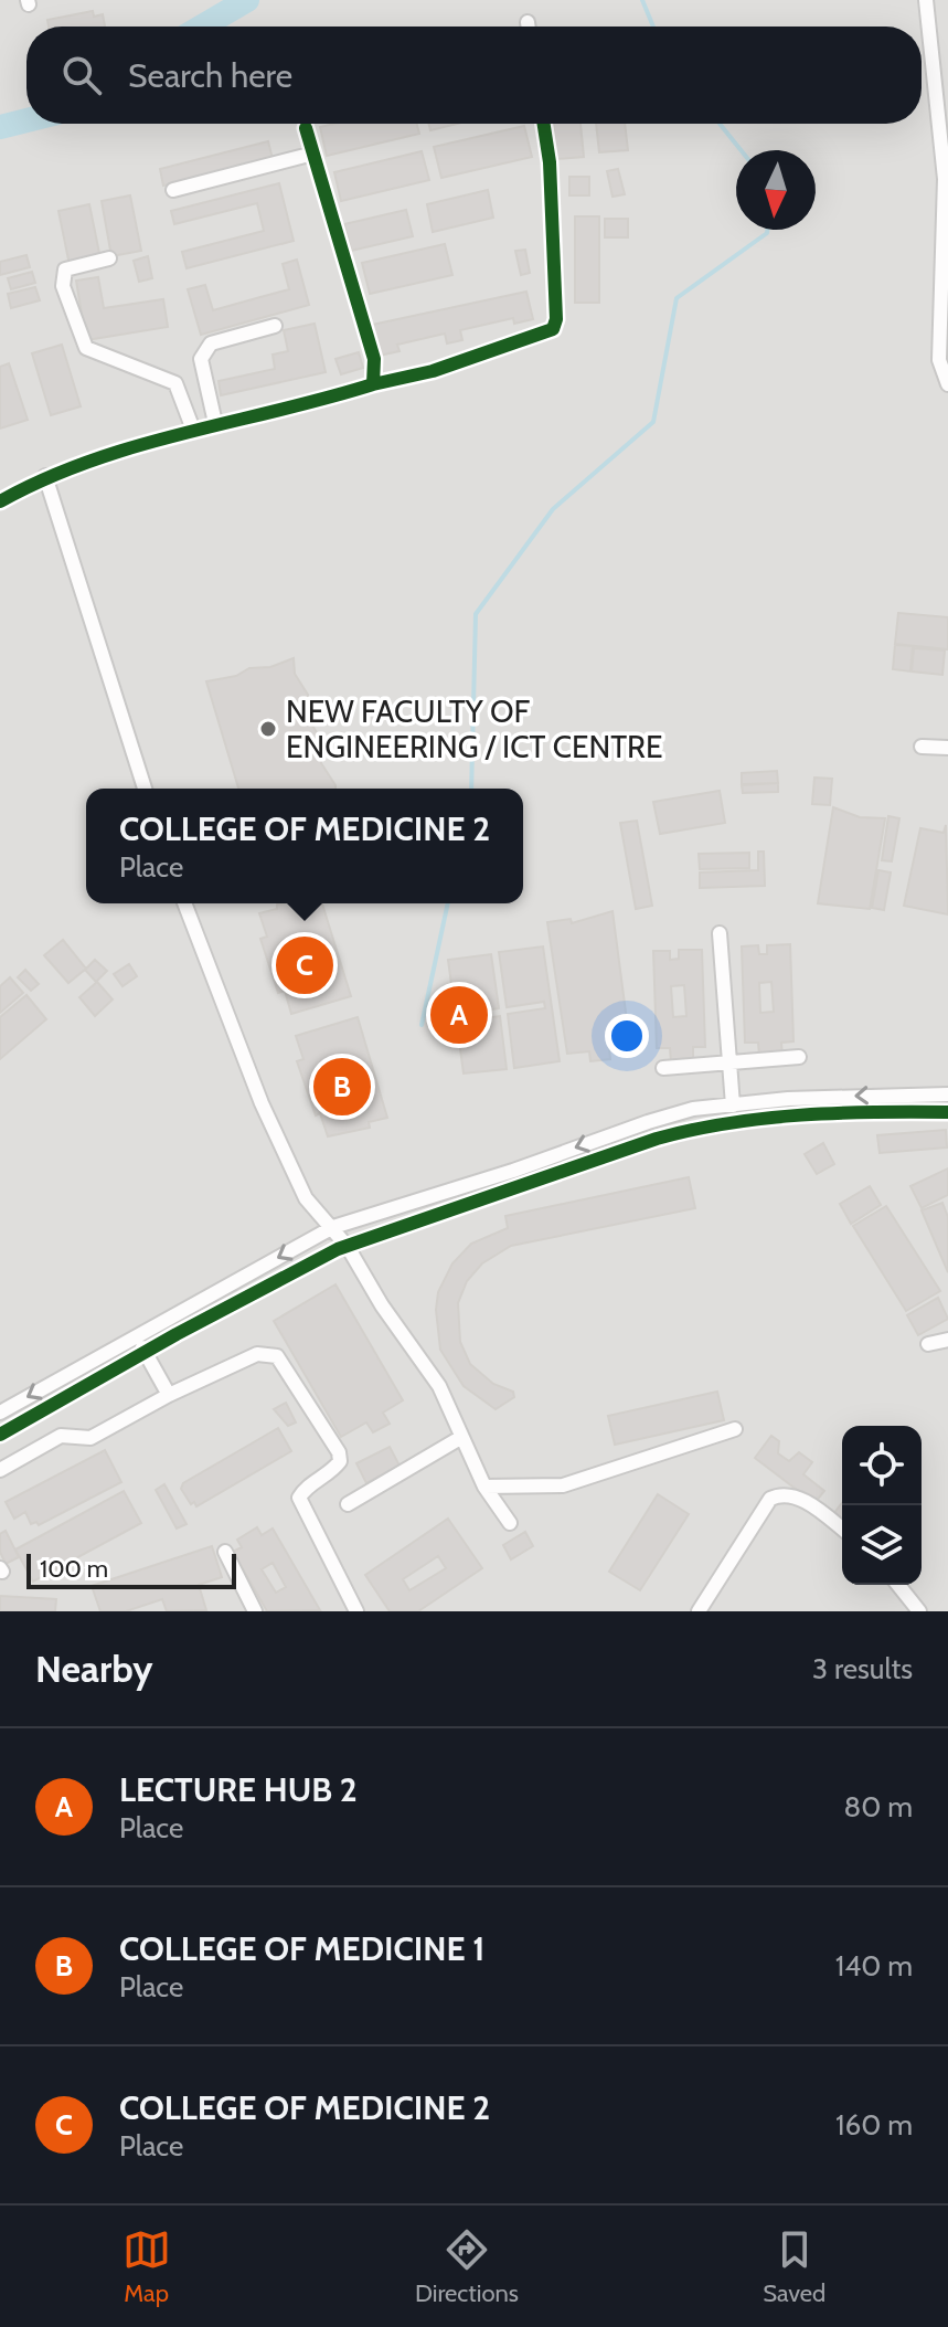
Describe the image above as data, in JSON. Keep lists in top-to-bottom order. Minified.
{"places":["NEW FACULTY OF ENGINEERING / ICT CENTRE"],"scale_bar":"100 m","north":"bottom","page":{"search":"Search here","popup":["COLLEGE OF MEDICINE 2","Place"],"pins":["C","A","B"],"scale":"100 m","heading":["Nearby","3 results"],"list":[{"mark":"A","name":"LECTURE HUB 2","note":"Place","value":"80 m"},{"mark":"B","name":"COLLEGE OF MEDICINE 1","note":"Place","value":"140 m"},{"mark":"C","name":"COLLEGE OF MEDICINE 2","note":"Place","value":"160 m"}],"nav":["Map","Directions","Saved"]}}
